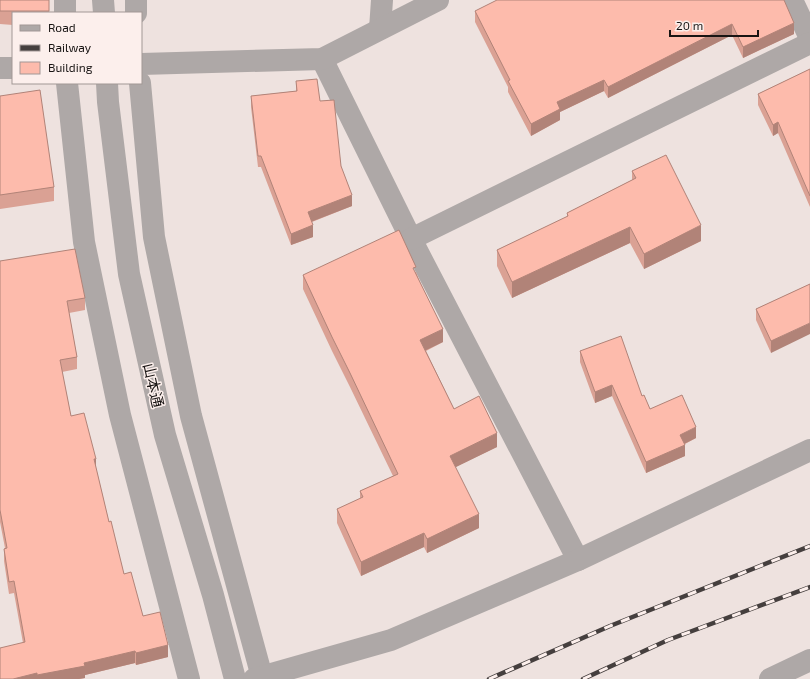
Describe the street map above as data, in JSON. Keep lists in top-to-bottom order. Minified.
{"streets":{"street":["山本通"]},"legend":["Road","Railway","Building"],"scale_bar":"20 m"}
